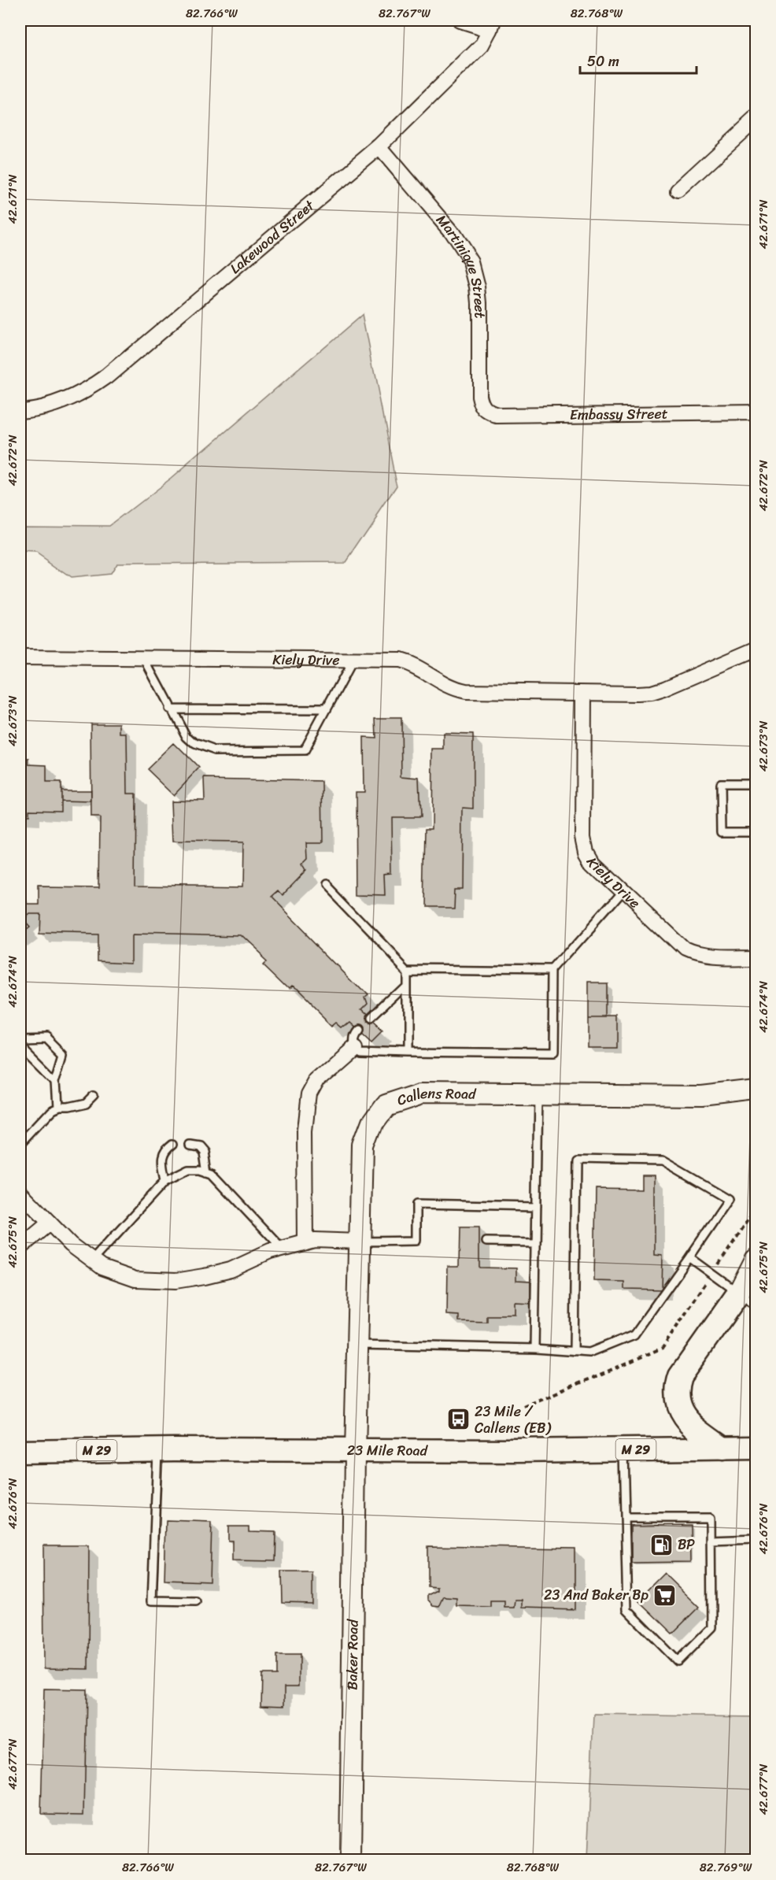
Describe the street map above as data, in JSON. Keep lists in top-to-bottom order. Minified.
{"streets":{"main road":["M 29","23 Mile Road"],"street":["Lakewood Street","Martinique Street","Embassy Street","Kiely Drive","Callens Road","Baker Road"]},"crossings":[["Lakewood Street","Martinique Street"],["Martinique Street","Embassy Street"],["Callens Road","23 Mile Road"],["Callens Road","Baker Road"],["23 Mile Road","Baker Road"]],"places":{"bus stop":["23 Mile / Callens (EB)"],"fuel station":["BP"],"supermarket":["23 And Baker Bp"]},"scale_bar":"50 m","coordinates":["82.766°W","82.767°W","82.768°W","42.671°N","42.672°N","42.673°N","42.674°N","42.675°N","42.676°N","42.677°N","82.769°W"]}
